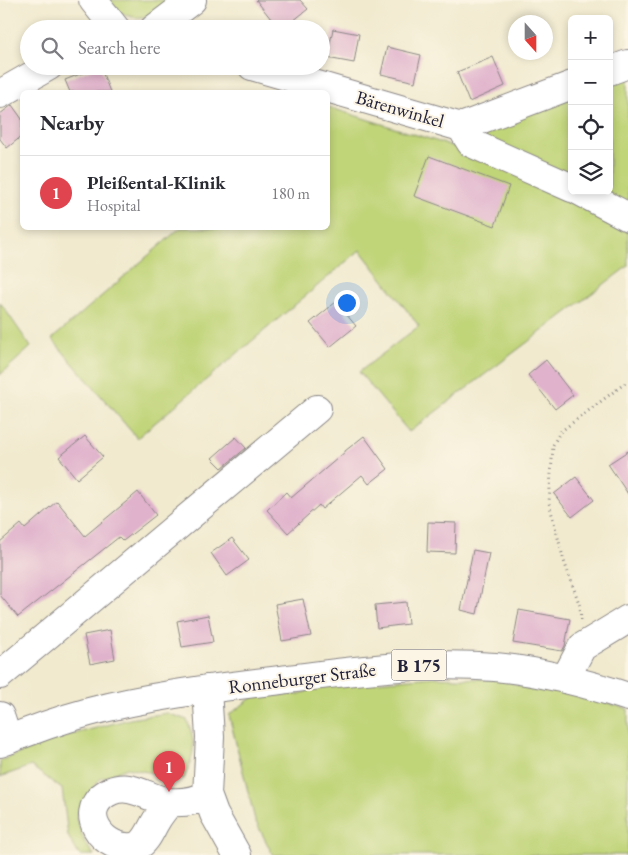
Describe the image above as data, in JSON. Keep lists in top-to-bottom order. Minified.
{"streets":{"street":["Bärenwinkel","B 175","Ronneburger Straße"]},"north":"bottom","page":{"map_buttons":["+","−"],"search":"Search here","heading":"Nearby","list":[{"mark":"1","name":"Pleißental-Klinik","note":"Hospital","value":"180 m"}],"pins":"1"}}
